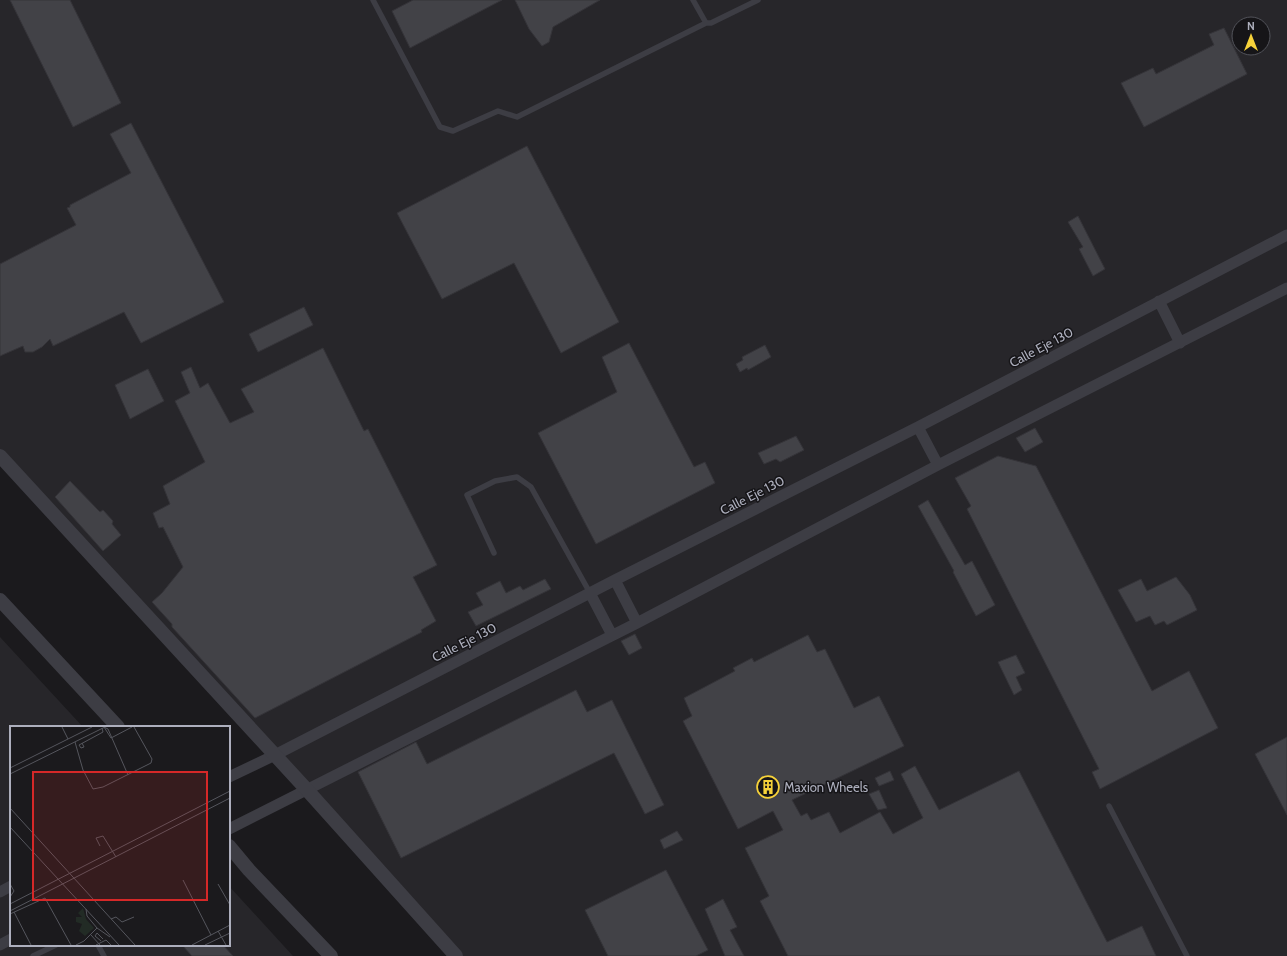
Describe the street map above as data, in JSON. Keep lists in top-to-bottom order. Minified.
{"streets":{"street":["Calle Eje 130"]},"places":{"building":["Maxion Wheels"]},"north":"top"}
